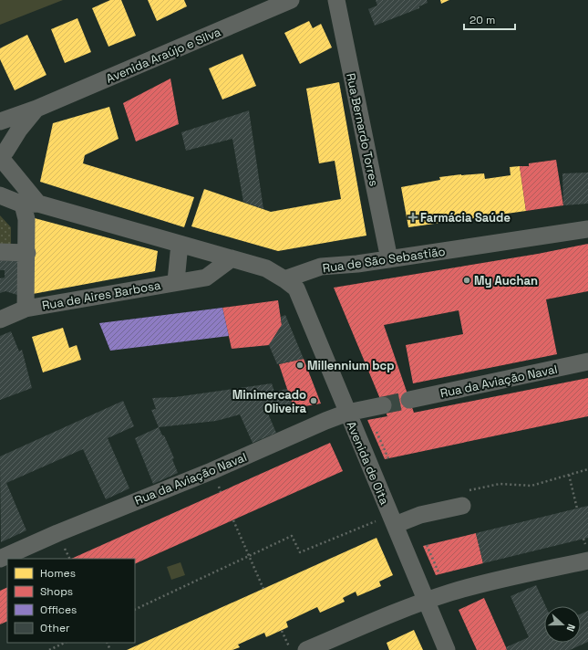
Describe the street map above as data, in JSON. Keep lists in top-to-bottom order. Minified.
{"streets":{"street":["Avenida Araújo e Silva","Rua Bernardo Torres","Rua de São Sebastião","Rua de Aires Barbosa","Rua da Aviação Naval","Avenida de Oita"]},"crossings":[["Rua Bernardo Torres","Rua de São Sebastião"],["Rua de São Sebastião","Avenida de Oita"],["Rua da Aviação Naval","Avenida de Oita"]],"places":{"health":["Farmácia Saúde"],"other":["My Auchan","Millennium bcp","Minimercado Oliveira"]},"legend":["Homes","Shops","Offices","Other"],"scale_bar":"20 m","north":"right"}
